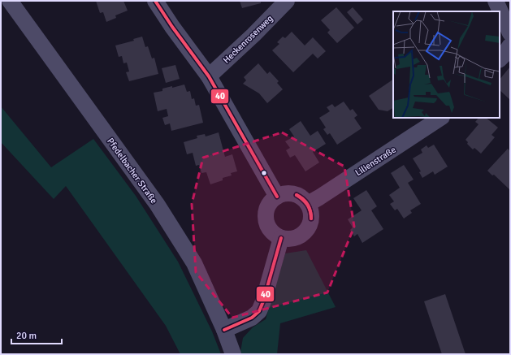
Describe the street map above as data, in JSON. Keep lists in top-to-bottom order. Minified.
{"streets":{"street":["Heckenrosenweg","Lilienstraße","Pfedelbacher Straße"]},"lines":["transit line 40"],"scale_bar":"20 m"}
